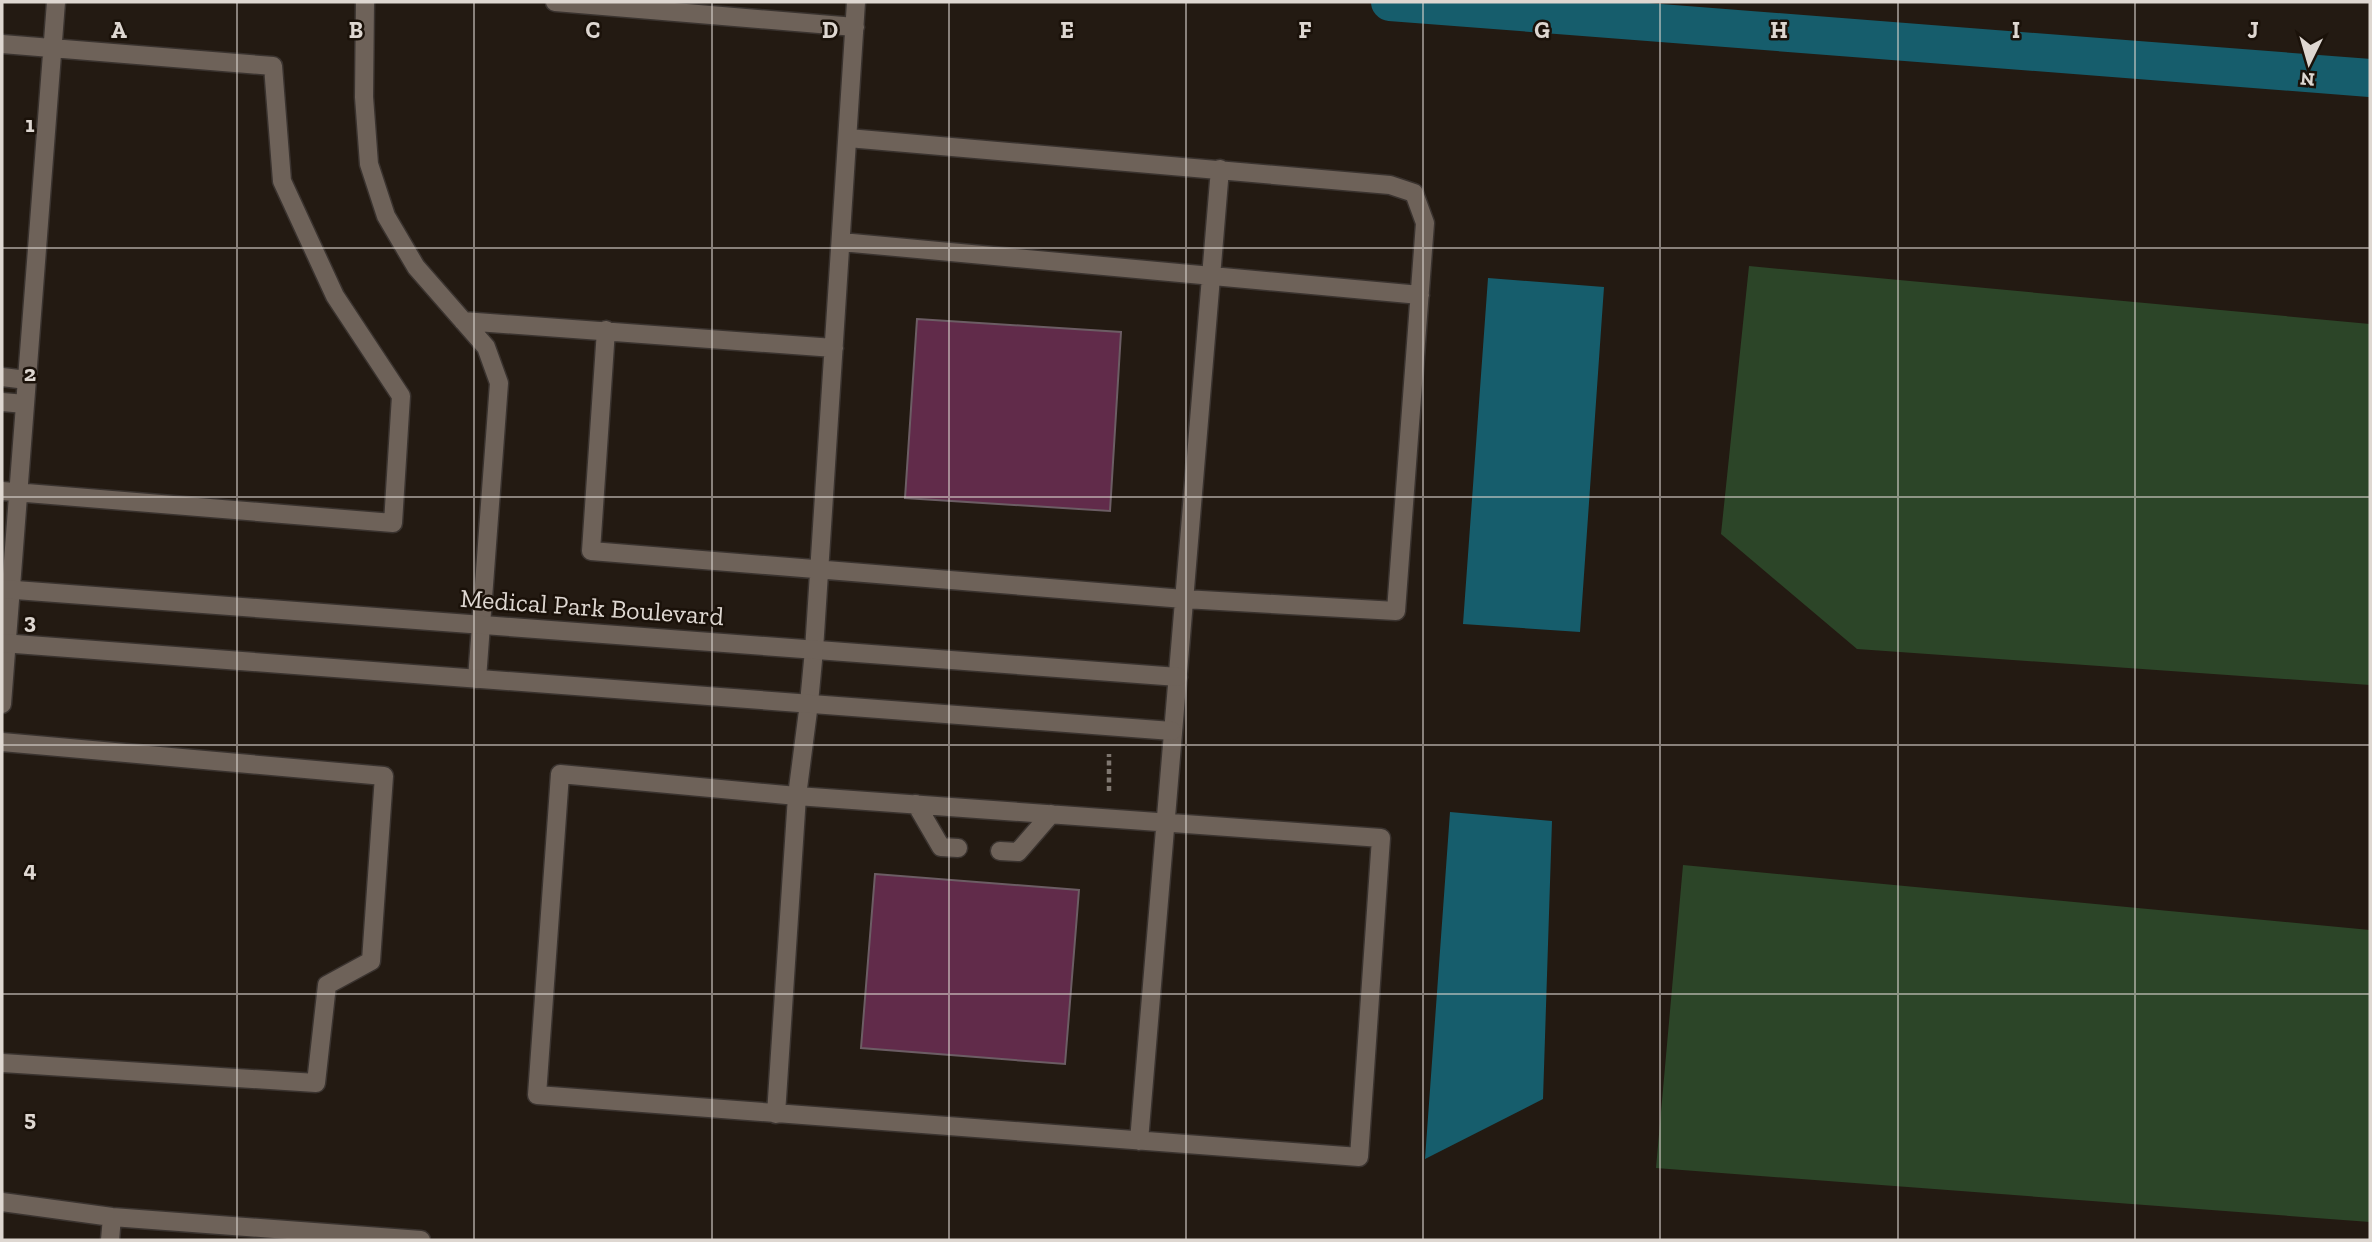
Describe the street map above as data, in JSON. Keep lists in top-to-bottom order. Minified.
{"streets":{"street":["Medical Park Boulevard"]},"north":"bottom","grid":{"columns":["A","B","C","D","E","F","G","H","I","J"],"rows":["1","2","3","4","5"]}}
